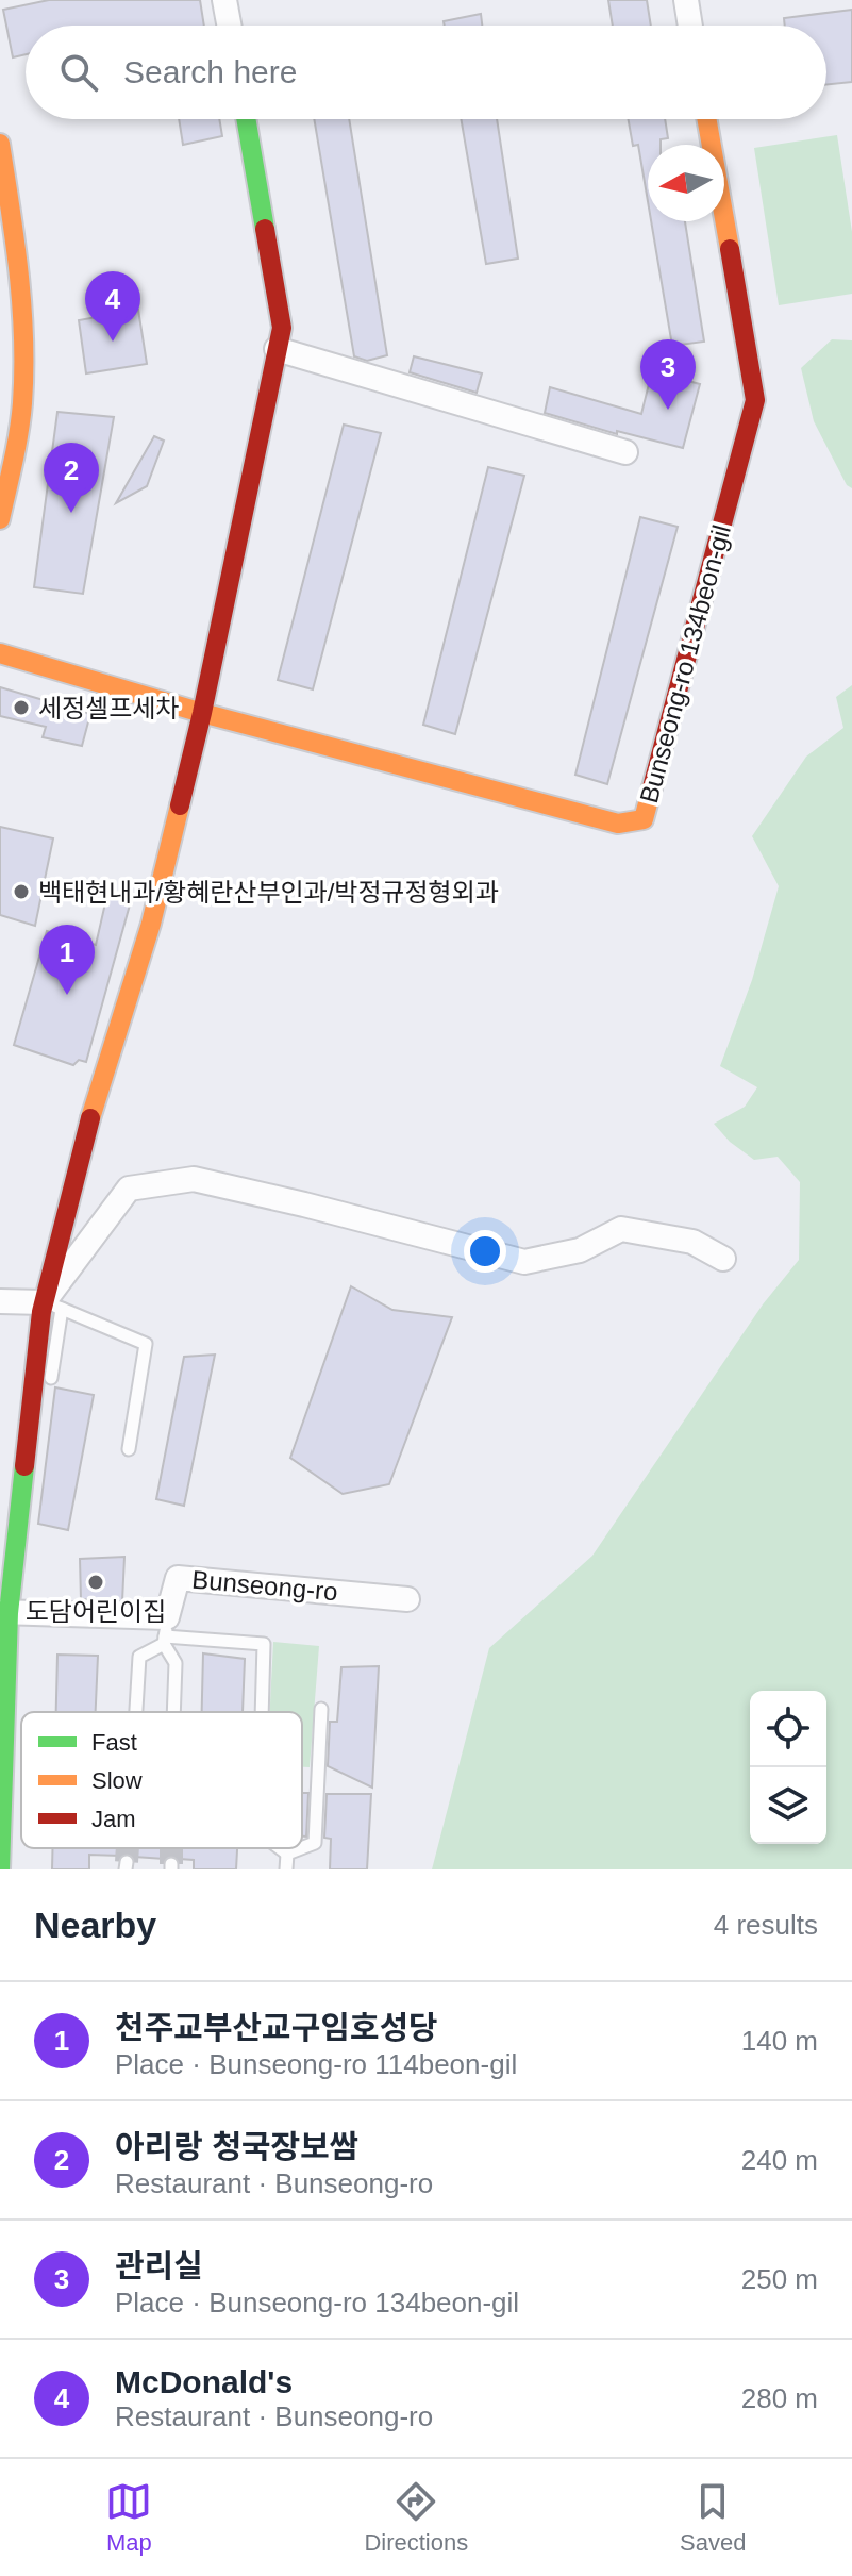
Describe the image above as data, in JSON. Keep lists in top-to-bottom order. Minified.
{"streets":{"street":["Bunseong-ro 134beon-gil","Bunseong-ro"]},"places":["세정셀프세차","백태현내과/황혜란산부인과/박정규정형외과","도담어린이집"],"legend":["Fast","Slow","Jam"],"north":"left","page":{"search":"Search here","pins":["4","3","2","1"],"heading":["Nearby","4 results"],"list":[{"mark":"1","name":"천주교부산교구임호성당","note":"Place · Bunseong-ro 114beon-gil","value":"140 m"},{"mark":"2","name":"아리랑 청국장보쌈","note":"Restaurant · Bunseong-ro","value":"240 m"},{"mark":"3","name":"관리실","note":"Place · Bunseong-ro 134beon-gil","value":"250 m"},{"mark":"4","name":"McDonald's","note":"Restaurant · Bunseong-ro","value":"280 m"}],"nav":["Map","Directions","Saved"]}}
